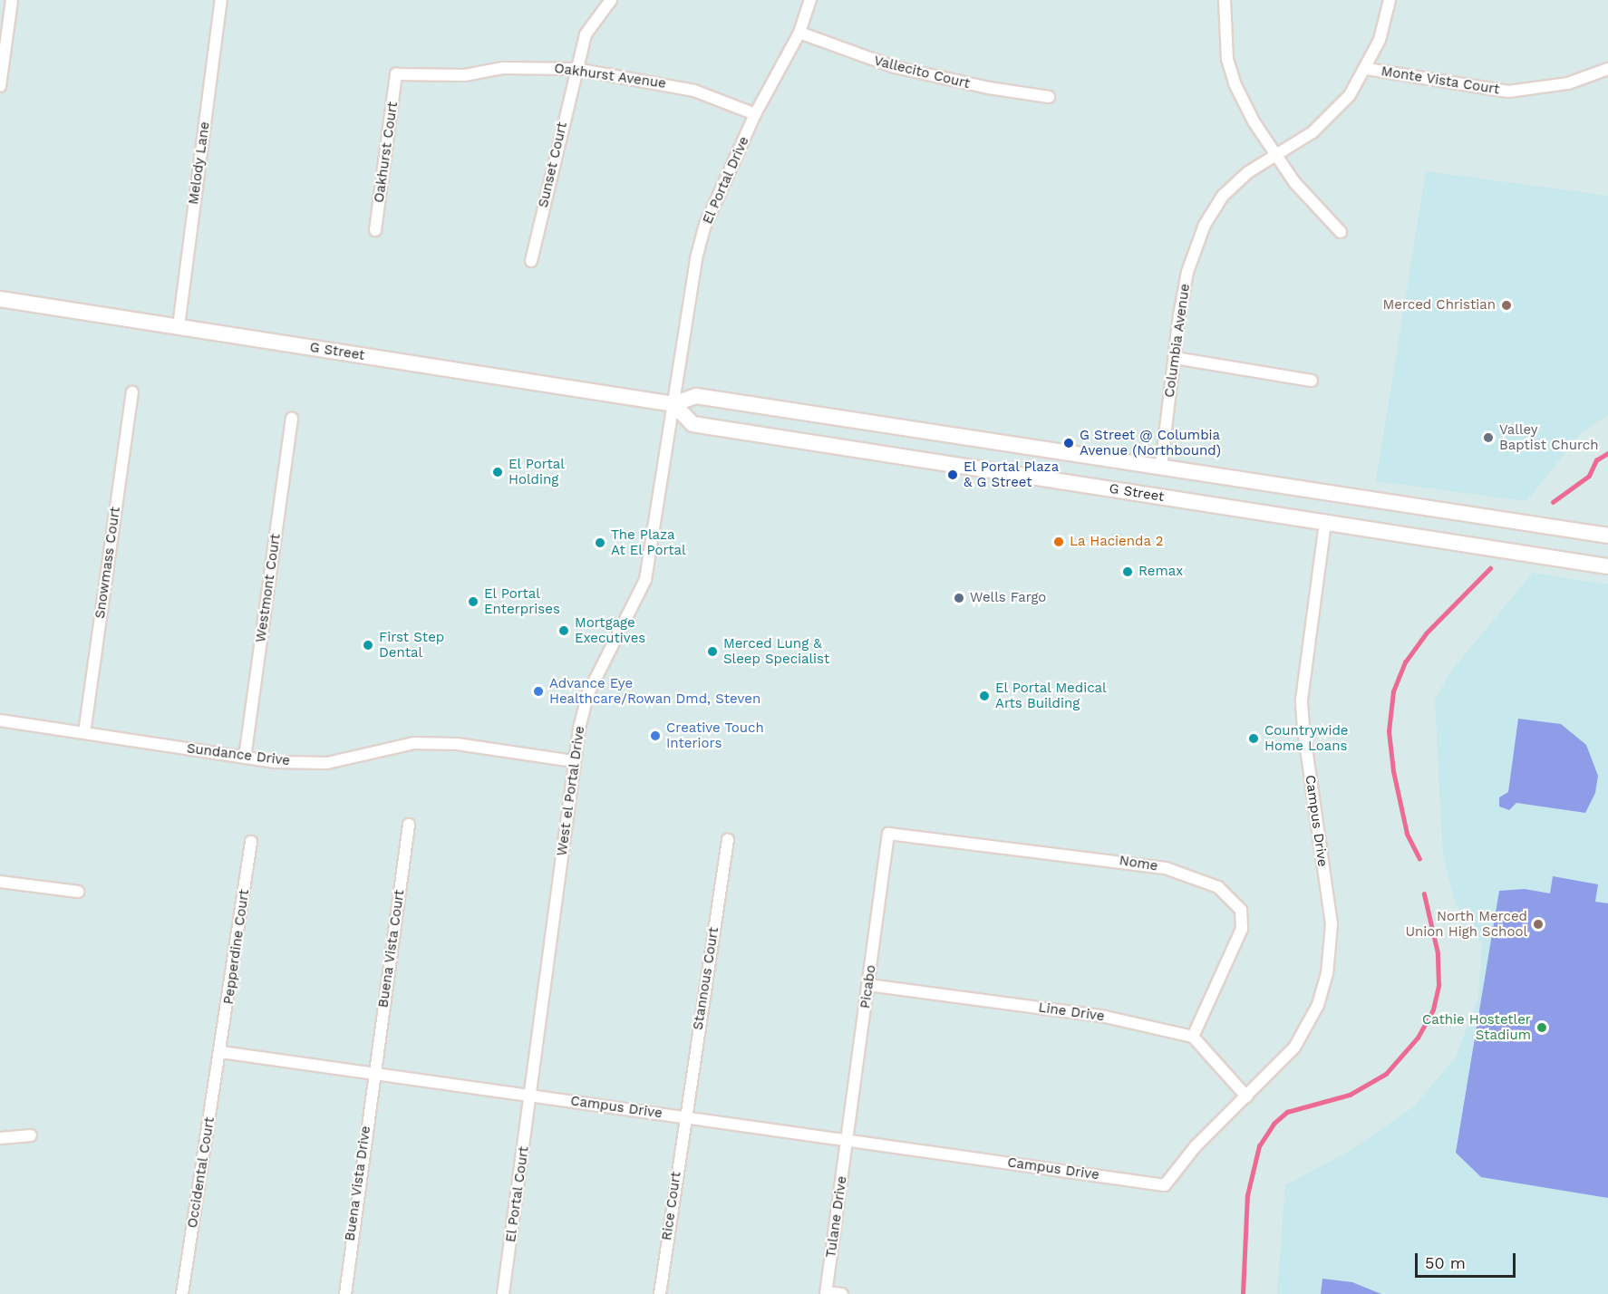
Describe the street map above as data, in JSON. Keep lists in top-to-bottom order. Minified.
{"streets":{"street":["Vallecito Court","Oakhurst Avenue","Monte Vista Court","Oakhurst Court","Melody Lane","Sunset Court","El Portal Drive","Columbia Avenue","G Street","Snowmass Court","Westmont Court","Sundance Drive","West el Portal Drive","Campus Drive","Nome","Pepperdine Court","Buena Vista Court","Stannous Court","Picabo","Line Drive","Occidental Court","Buena Vista Drive","El Portal Court","Rice Court","Tulane Drive"]},"crossings":[["Vallecito Court","El Portal Drive"],["Oakhurst Avenue","Oakhurst Court"],["Oakhurst Avenue","Sunset Court"],["Oakhurst Avenue","El Portal Drive"],["Monte Vista Court","Columbia Avenue"],["Melody Lane","G Street"],["El Portal Drive","G Street"],["El Portal Drive","West el Portal Drive"],["Columbia Avenue","G Street"],["G Street","West el Portal Drive"],["G Street","Campus Drive"],["Snowmass Court","Sundance Drive"],["Westmont Court","Sundance Drive"],["Sundance Drive","West el Portal Drive"],["West el Portal Drive","Campus Drive"],["West el Portal Drive","El Portal Court"],["Campus Drive","Pepperdine Court"],["Campus Drive","Buena Vista Court"],["Campus Drive","Stannous Court"],["Campus Drive","Picabo"],["Campus Drive","Occidental Court"],["Campus Drive","Buena Vista Drive"],["Campus Drive","El Portal Court"],["Campus Drive","Rice Court"],["Campus Drive","Tulane Drive"],["Nome","Picabo"],["Nome","Line Drive"],["Pepperdine Court","Occidental Court"],["Buena Vista Court","Buena Vista Drive"],["Stannous Court","Rice Court"],["Picabo","Line Drive"],["Picabo","Tulane Drive"]],"places":["Merced Christian","Valley Baptist Church","G Street @ Columbia Avenue (Northbound)","El Portal Holding","El Portal Plaza & G Street","La Hacienda 2","The Plaza At El Portal","Remax","Wells Fargo","El Portal Enterprises","Mortgage Executives","First Step Dental","Merced Lung & Sleep Specialist","Advance Eye Healthcare/Rowan Dmd, Steven","El Portal Medical Arts Building","Creative Touch Interiors","Countrywide Home Loans","North Merced Union High School","Cathie Hostetler Stadium"],"scale_bar":"50 m"}
